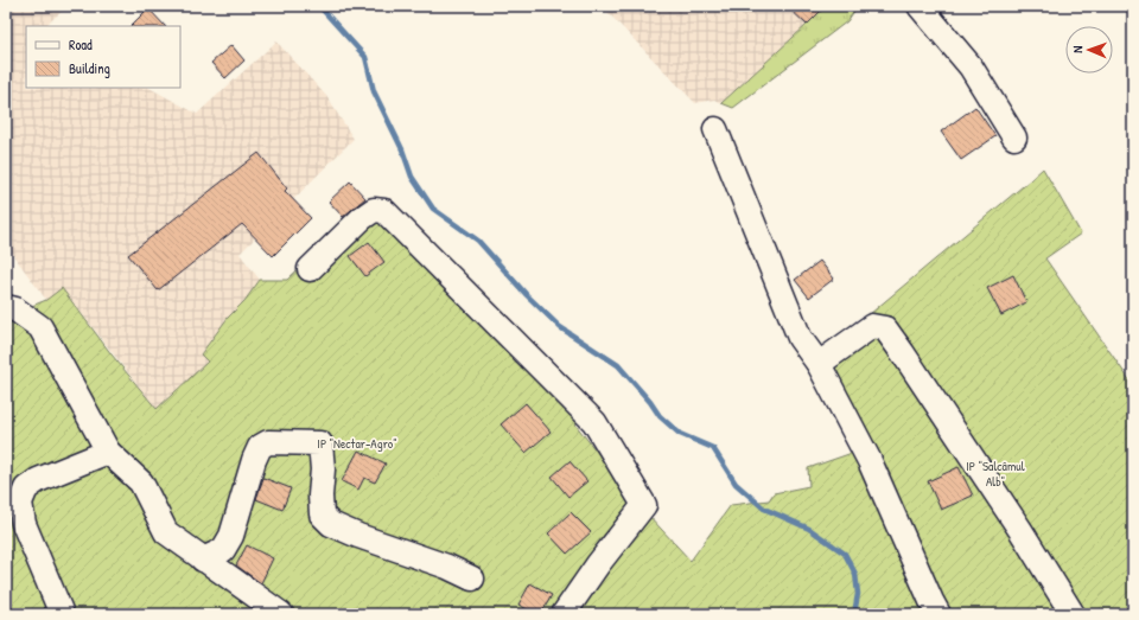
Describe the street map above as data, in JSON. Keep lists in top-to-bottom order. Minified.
{"parks":["IP \"Nectar-Agro\"","IP \"Salcâmul Alb\""],"legend":["Road","Building"],"north":"left"}
